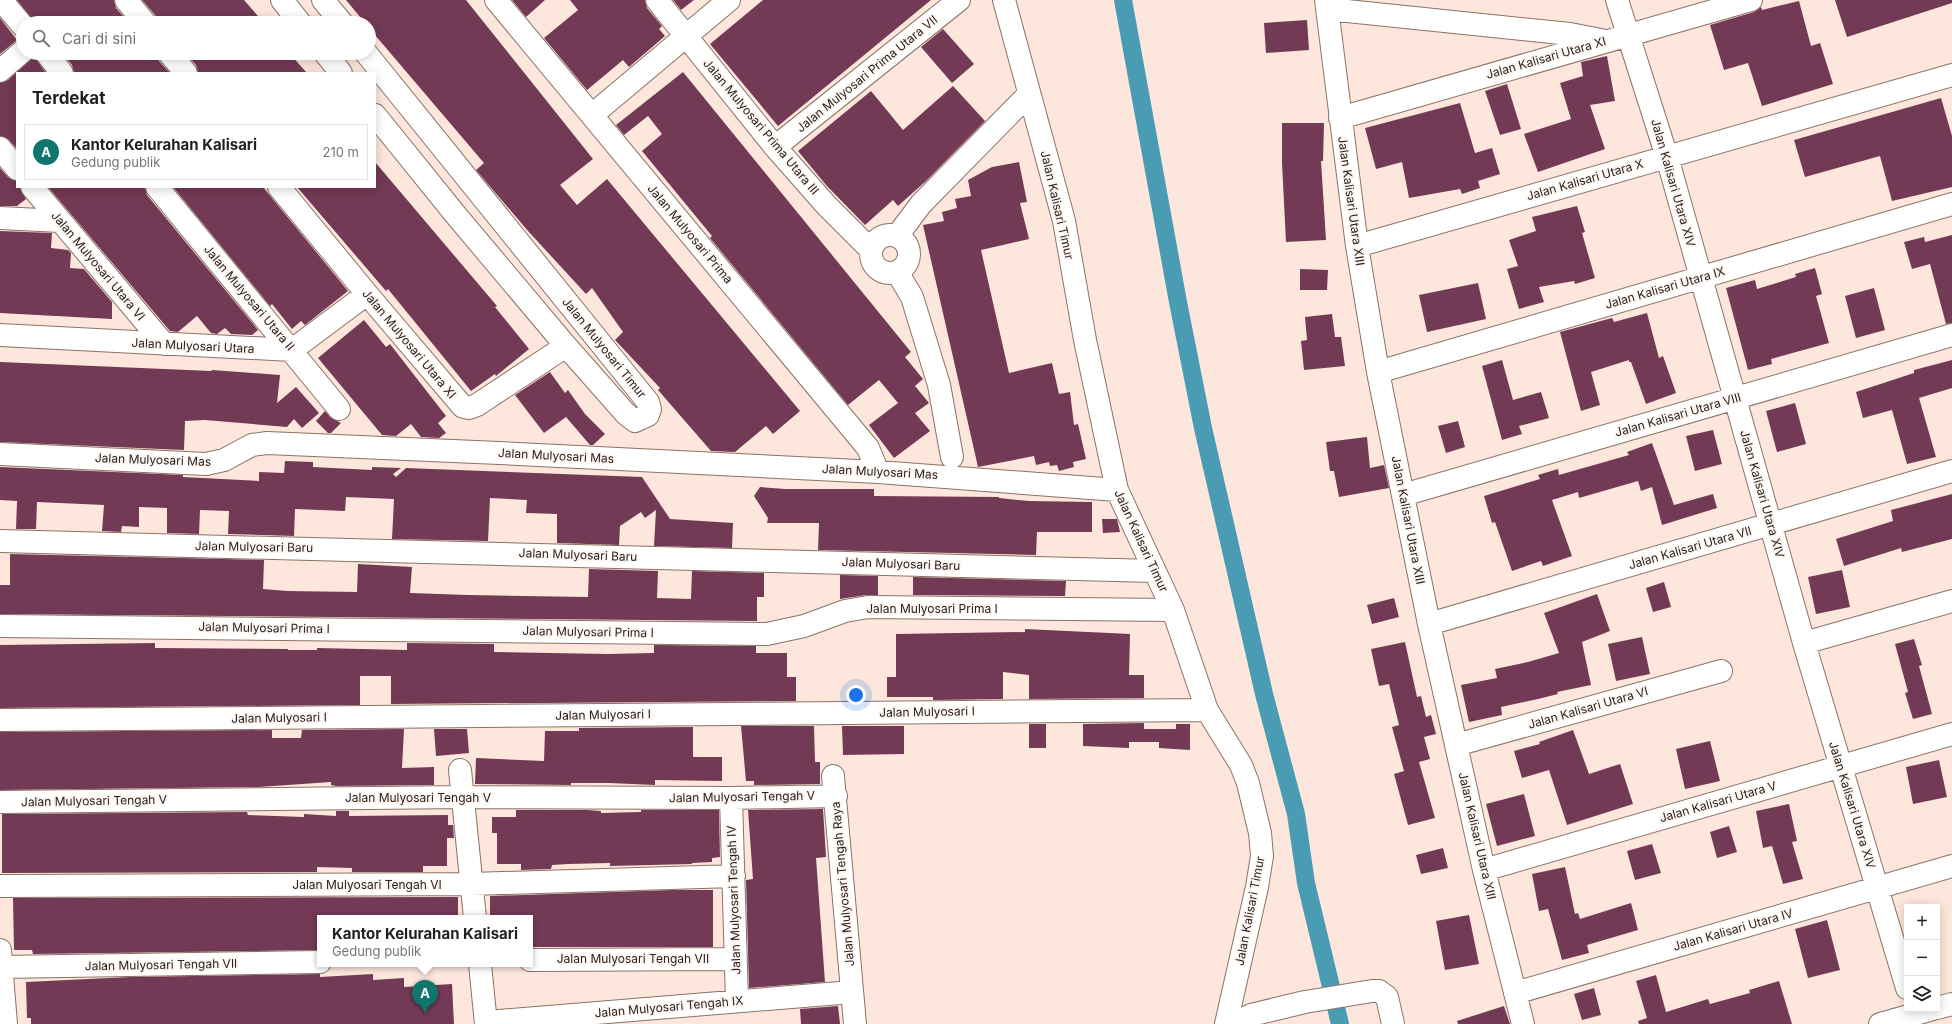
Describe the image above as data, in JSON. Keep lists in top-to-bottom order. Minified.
{"streets":{"street":["Jalan Kalisari Utara XI","Jalan Mulyosari Prima Utara VII","Jalan Mulyosari Prima Utara III","Jalan Kalisari Utara X","Jalan Kalisari Utara XIV","Jalan Kalisari Utara XIII","Jalan Kalisari Timur","Jalan Mulyosari Prima","Jalan Mulyosari Utara VI","Jalan Kalisari Utara IX","Jalan Mulyosari Utara II","Jalan Mulyosari Utara XI","Jalan Mulyosari Utara","Jalan Mulyosari Timur","Jalan Kalisari Utara VIII","Jalan Mulyosari Mas","Jalan Mulyosari Baru","Jalan Kalisari Utara VII","Jalan Mulyosari Prima I","Jalan Kalisari Utara VI","Jalan Mulyosari I","Jalan Mulyosari Tengah V","Jalan Kalisari Utara V","Jalan Mulyosari Tengah Raya","Jalan Mulyosari Tengah VI","Jalan Mulyosari Tengah IV","Jalan Kalisari Utara IV","Jalan Mulyosari Tengah VII","Jalan Mulyosari Tengah IX"]},"crossings":[["Jalan Kalisari Utara XI","Jalan Kalisari Utara XIV"],["Jalan Kalisari Utara XI","Jalan Kalisari Utara XIII"],["Jalan Mulyosari Prima Utara VII","Jalan Mulyosari Prima Utara III"],["Jalan Kalisari Utara X","Jalan Kalisari Utara XIV"],["Jalan Kalisari Utara X","Jalan Kalisari Utara XIII"],["Jalan Kalisari Utara XIV","Jalan Kalisari Utara IX"],["Jalan Kalisari Utara XIV","Jalan Kalisari Utara VIII"],["Jalan Kalisari Utara XIV","Jalan Kalisari Utara VII"],["Jalan Kalisari Utara XIV","Jalan Kalisari Utara V"],["Jalan Kalisari Utara XIV","Jalan Kalisari Utara IV"],["Jalan Kalisari Utara XIII","Jalan Kalisari Utara IX"],["Jalan Kalisari Utara XIII","Jalan Kalisari Utara VIII"],["Jalan Kalisari Utara XIII","Jalan Kalisari Utara VII"],["Jalan Kalisari Utara XIII","Jalan Kalisari Utara VI"],["Jalan Kalisari Utara XIII","Jalan Kalisari Utara V"],["Jalan Kalisari Utara XIII","Jalan Kalisari Utara IV"],["Jalan Kalisari Timur","Jalan Mulyosari Mas"],["Jalan Kalisari Timur","Jalan Mulyosari Baru"],["Jalan Kalisari Timur","Jalan Mulyosari Prima I"],["Jalan Kalisari Timur","Jalan Mulyosari I"],["Jalan Mulyosari Prima","Jalan Mulyosari Mas"],["Jalan Mulyosari Utara VI","Jalan Mulyosari Utara"],["Jalan Mulyosari Utara II","Jalan Mulyosari Utara"],["Jalan Mulyosari Utara XI","Jalan Mulyosari Timur"],["Jalan Mulyosari Tengah V","Jalan Mulyosari Tengah Raya"],["Jalan Mulyosari Tengah V","Jalan Mulyosari Tengah IV"],["Jalan Mulyosari Tengah Raya","Jalan Mulyosari Tengah IX"],["Jalan Mulyosari Tengah VI","Jalan Mulyosari Tengah IV"],["Jalan Mulyosari Tengah IV","Jalan Mulyosari Tengah VII"],["Jalan Mulyosari Tengah IV","Jalan Mulyosari Tengah IX"]],"page":{"search":"Cari di sini","heading":"Terdekat","list":[{"mark":"A","name":"Kantor Kelurahan Kalisari","note":"Gedung publik","value":"210 m"}],"map_buttons":["+","−"],"popup":["Kantor Kelurahan Kalisari","Gedung publik"],"pins":"A"}}
